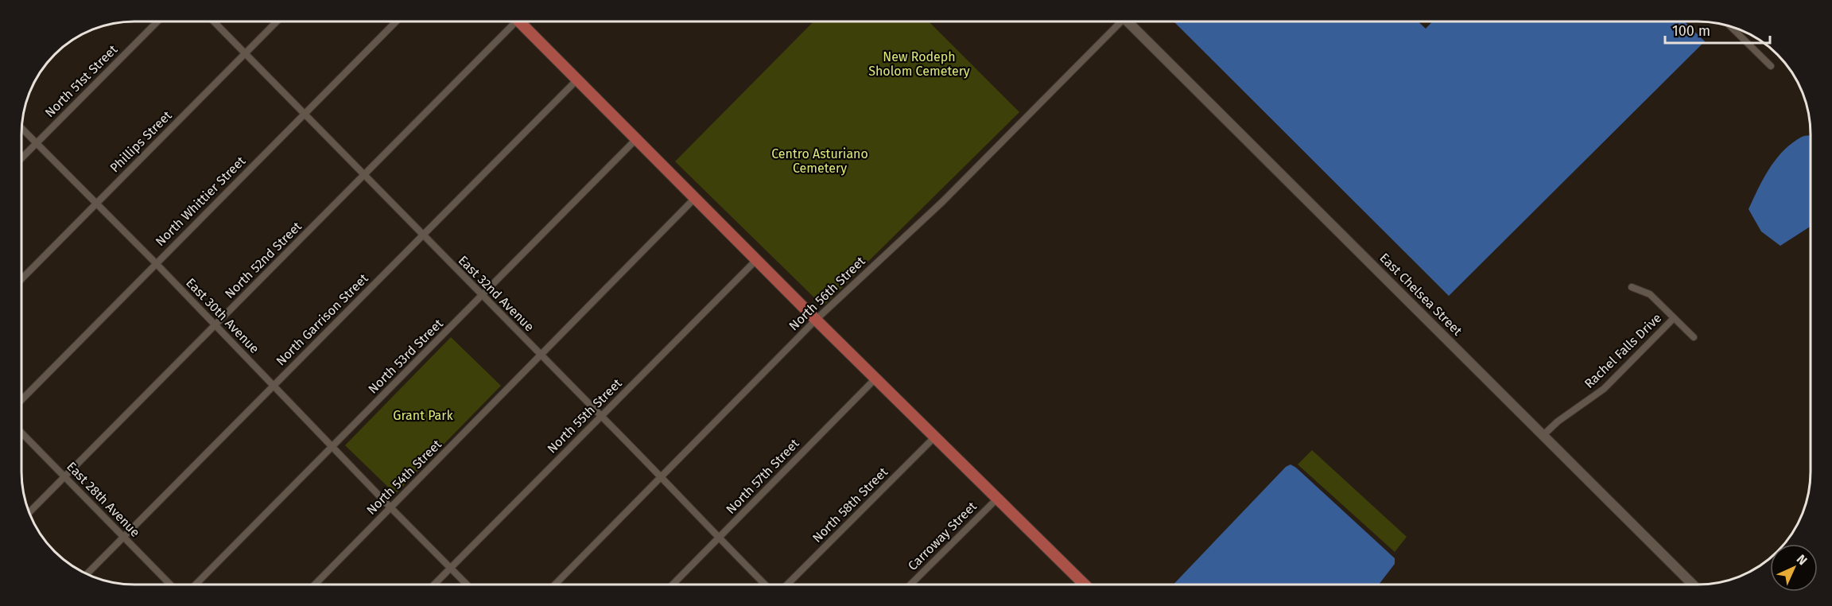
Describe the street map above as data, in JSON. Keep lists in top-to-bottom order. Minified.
{"streets":{"street":["North 51st Street","Phillips Street","North Whittier Street","North 52nd Street","East 32nd Avenue","North 56th Street","East Chelsea Street","East 30th Avenue","North Garrison Street","Rachel Falls Drive","North 53rd Street","North 55th Street","North 57th Street","North 54th Street","East 28th Avenue","North 58th Street","Carroway Street"]},"crossings":[["North 51st Street","East 30th Avenue"],["Phillips Street","East 32nd Avenue"],["Phillips Street","East 30th Avenue"],["North Whittier Street","East 32nd Avenue"],["North Whittier Street","East 30th Avenue"],["North 52nd Street","East 32nd Avenue"],["North 52nd Street","East 30th Avenue"],["North 52nd Street","East 28th Avenue"],["East 32nd Avenue","North 56th Street"],["East 32nd Avenue","North Garrison Street"],["East 32nd Avenue","North 53rd Street"],["East 32nd Avenue","North 55th Street"],["East 32nd Avenue","North 57th Street"],["East 32nd Avenue","North 54th Street"],["East Chelsea Street","Rachel Falls Drive"],["East 30th Avenue","North Garrison Street"],["East 30th Avenue","North 53rd Street"],["East 30th Avenue","North 55th Street"],["East 30th Avenue","North 54th Street"],["North Garrison Street","East 28th Avenue"]],"parks":["New Rodeph Sholom Cemetery","Centro Asturiano Cemetery","Grant Park"],"scale_bar":"100 m","north":"top right"}
